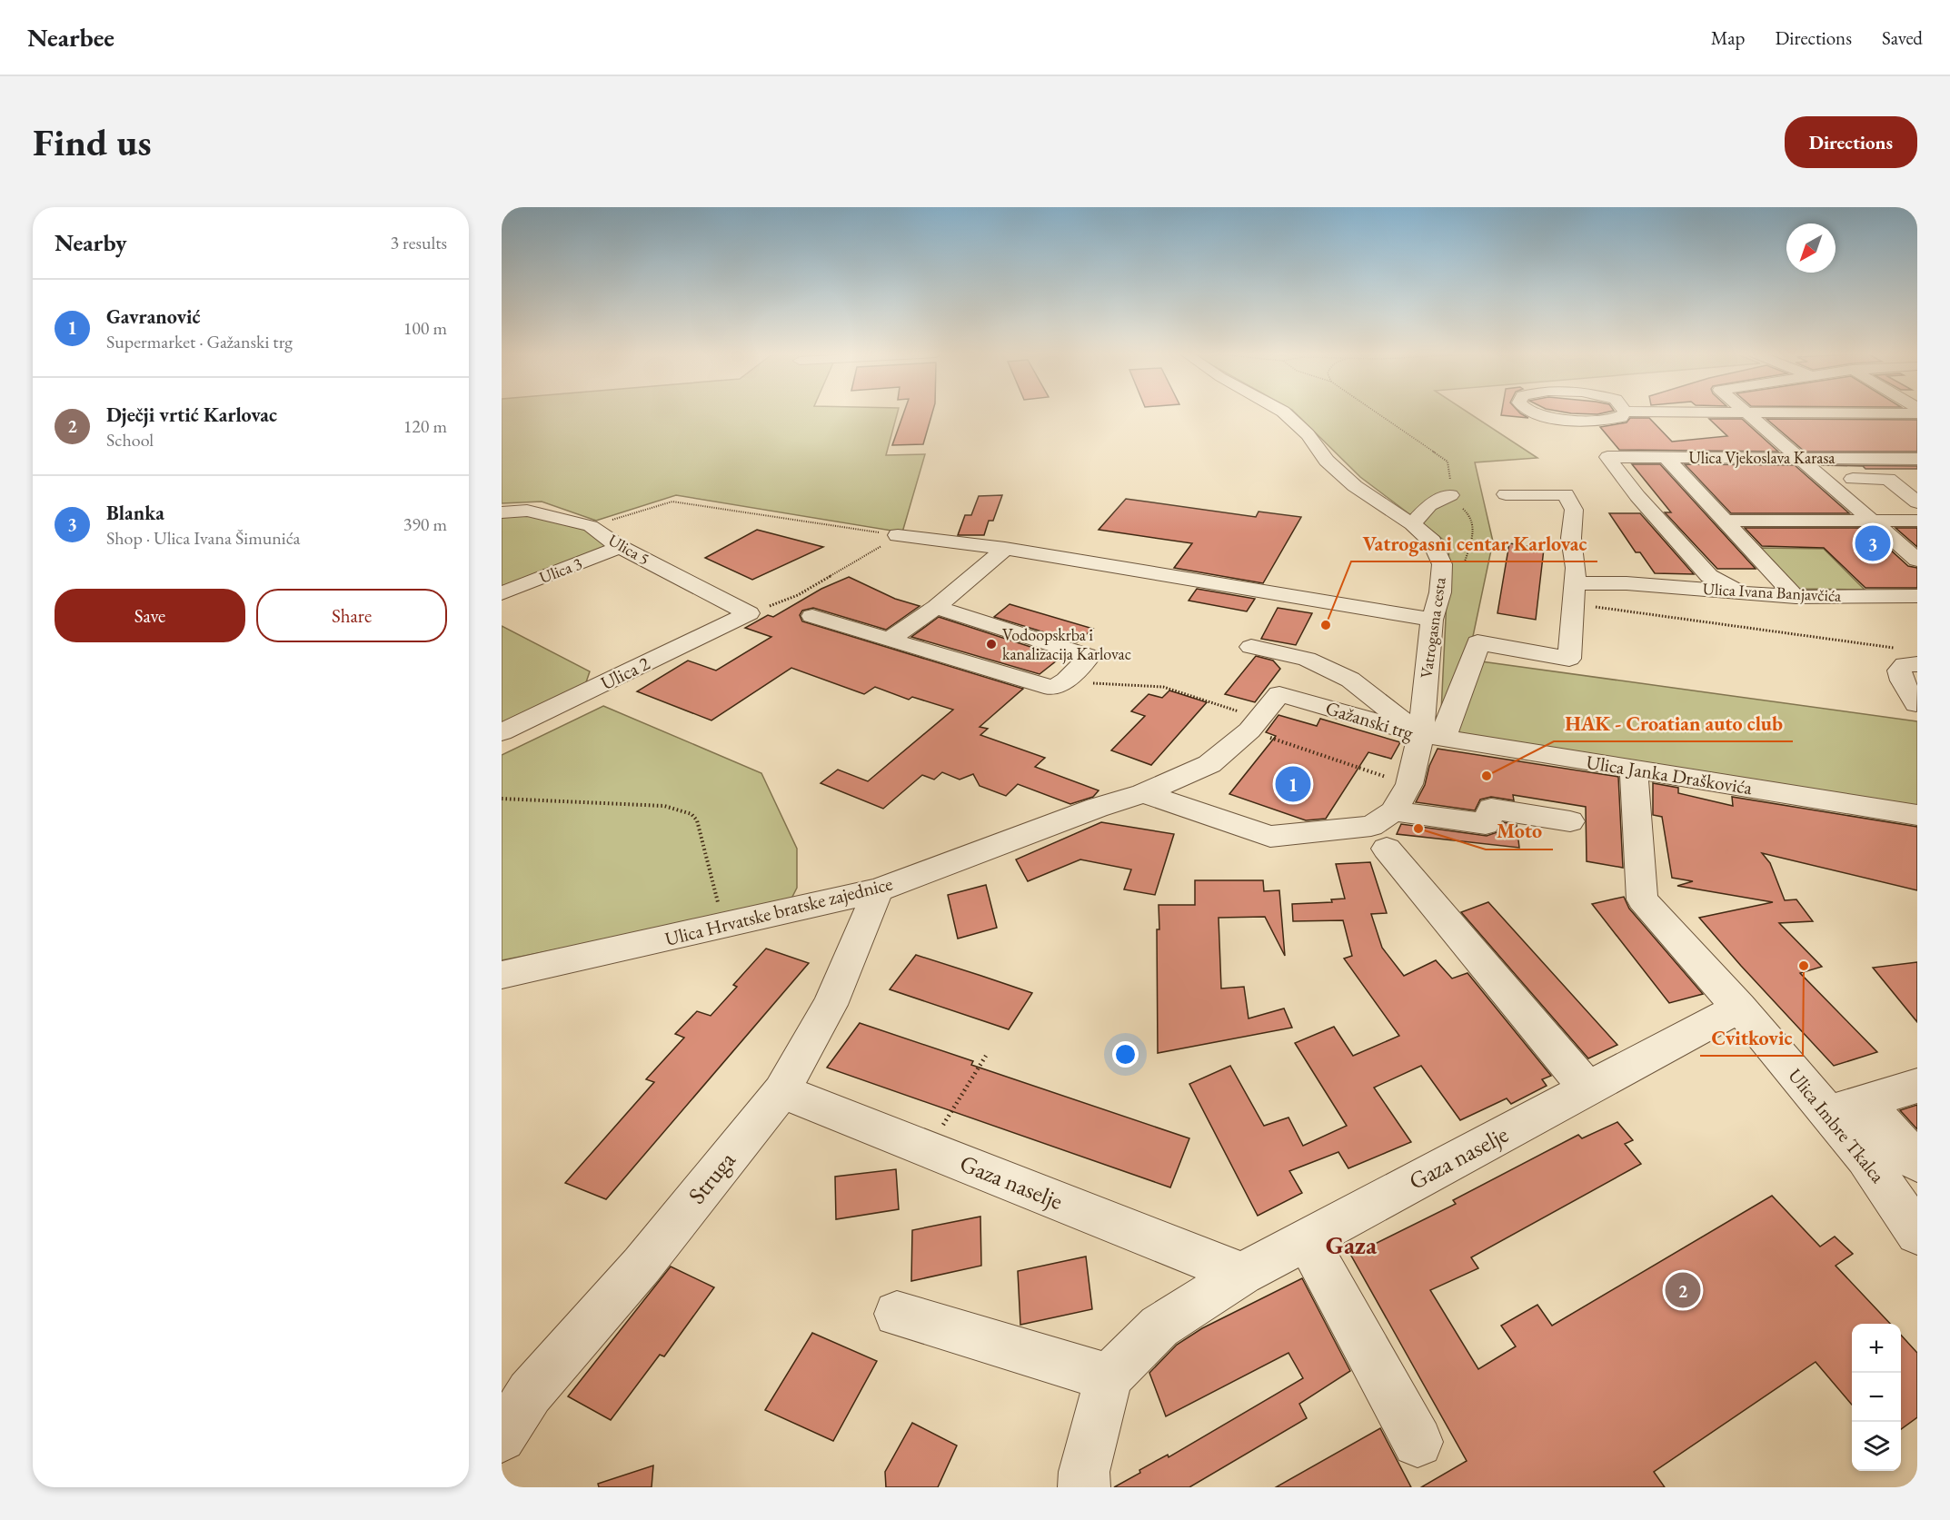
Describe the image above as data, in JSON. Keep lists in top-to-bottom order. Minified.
{"streets":{"street":["Ulica Vjekoslava Karasa","Ulica 5","Ulica 3","Ulica Ivana Banjavčića","Vatrogasna cesta","Ulica 2","Gažanski trg","Ulica Janka Draškovića","Ulica Hrvatske bratske zajednice","Ulica Imbre Tkalca","Gaza naselje","Struga"]},"crossings":[["Ulica Vjekoslava Karasa","Ulica Ivana Banjavčića"],["Ulica 5","Ulica 3"],["Ulica 5","Ulica 2"],["Vatrogasna cesta","Gažanski trg"],["Vatrogasna cesta","Ulica Janka Draškovića"],["Gažanski trg","Ulica Janka Draškovića"],["Gažanski trg","Ulica Hrvatske bratske zajednice"],["Ulica Janka Draškovića","Ulica Imbre Tkalca"],["Ulica Hrvatske bratske zajednice","Struga"],["Ulica Imbre Tkalca","Gaza naselje"],["Gaza naselje","Struga"]],"districts":["Gaza"],"places":["Vatrogasni centar Karlovac","Vodoopskrba i kanalizacija Karlovac","HAK - Croatian auto club","Moto","Cvitkovic"],"north":"bottom left","page":{"header":"Nearbee","nav":["Map","Directions","Saved"],"buttons":["Directions",["Save","Share"]],"title":"Find us","heading":["Nearby","3 results"],"list":[{"mark":"1","name":"Gavranović","note":"Supermarket · Gažanski trg","value":"100 m"},{"mark":"2","name":"Dječji vrtić Karlovac","note":"School","value":"120 m"},{"mark":"3","name":"Blanka","note":"Shop · Ulica Ivana Šimunića","value":"390 m"}],"pins":["3","1","2"],"map_buttons":["+","−"]}}
